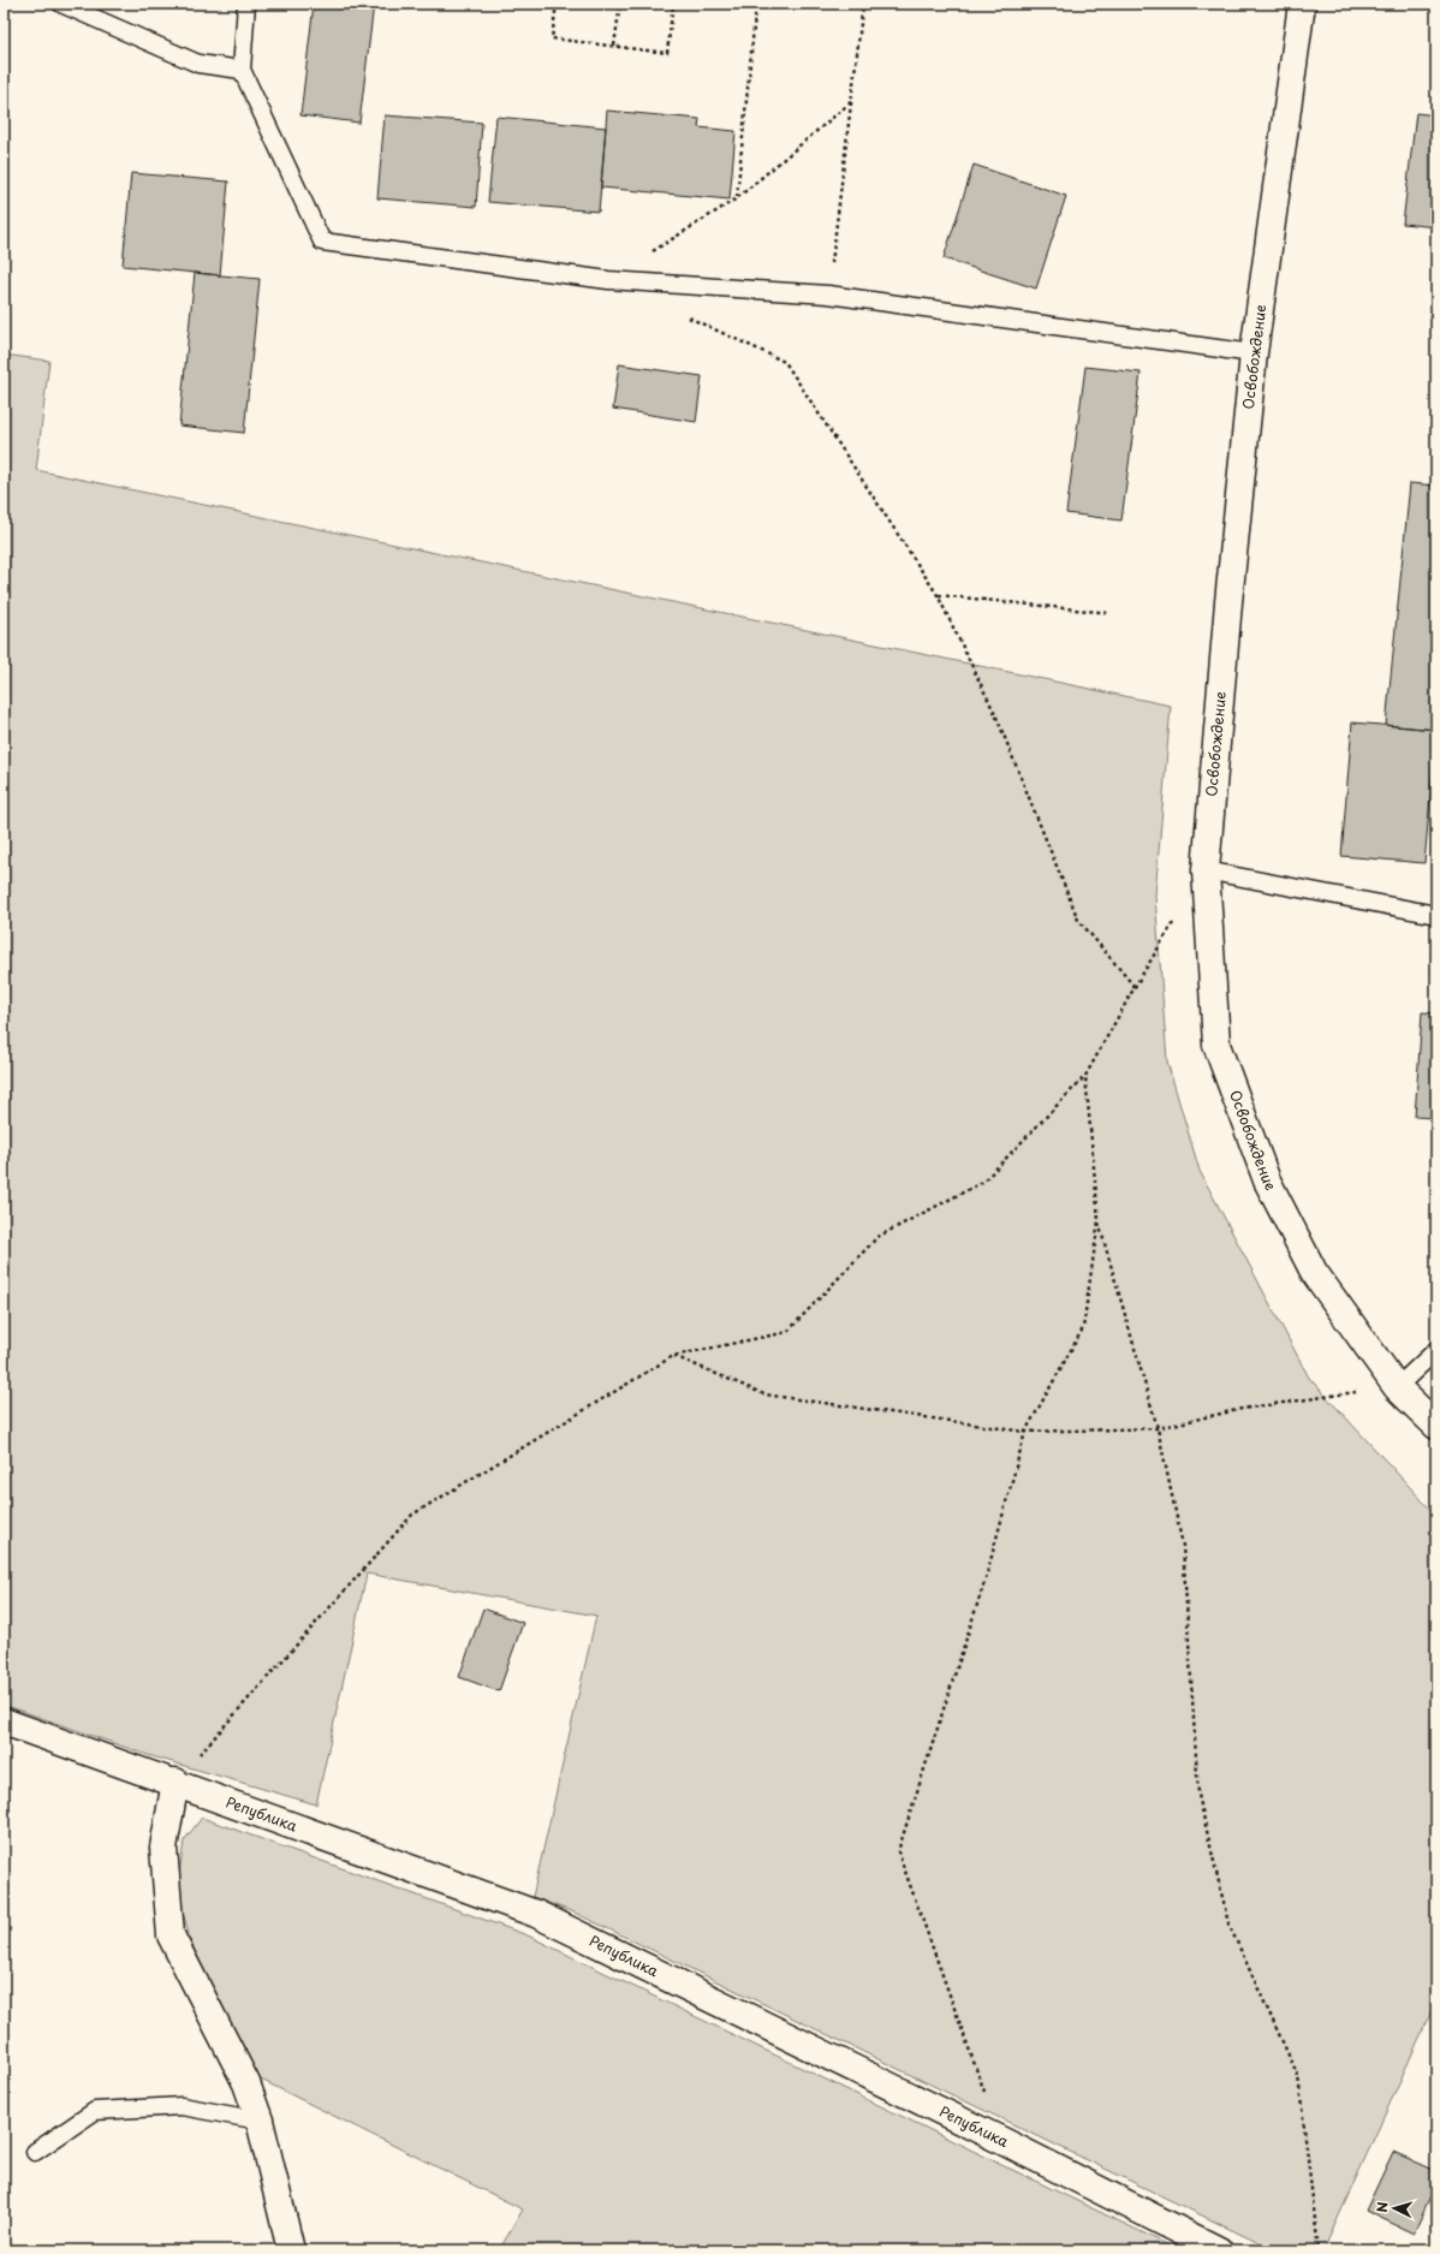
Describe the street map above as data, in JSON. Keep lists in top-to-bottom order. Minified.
{"streets":{"street":["Освобождение","Република"]},"north":"left"}
